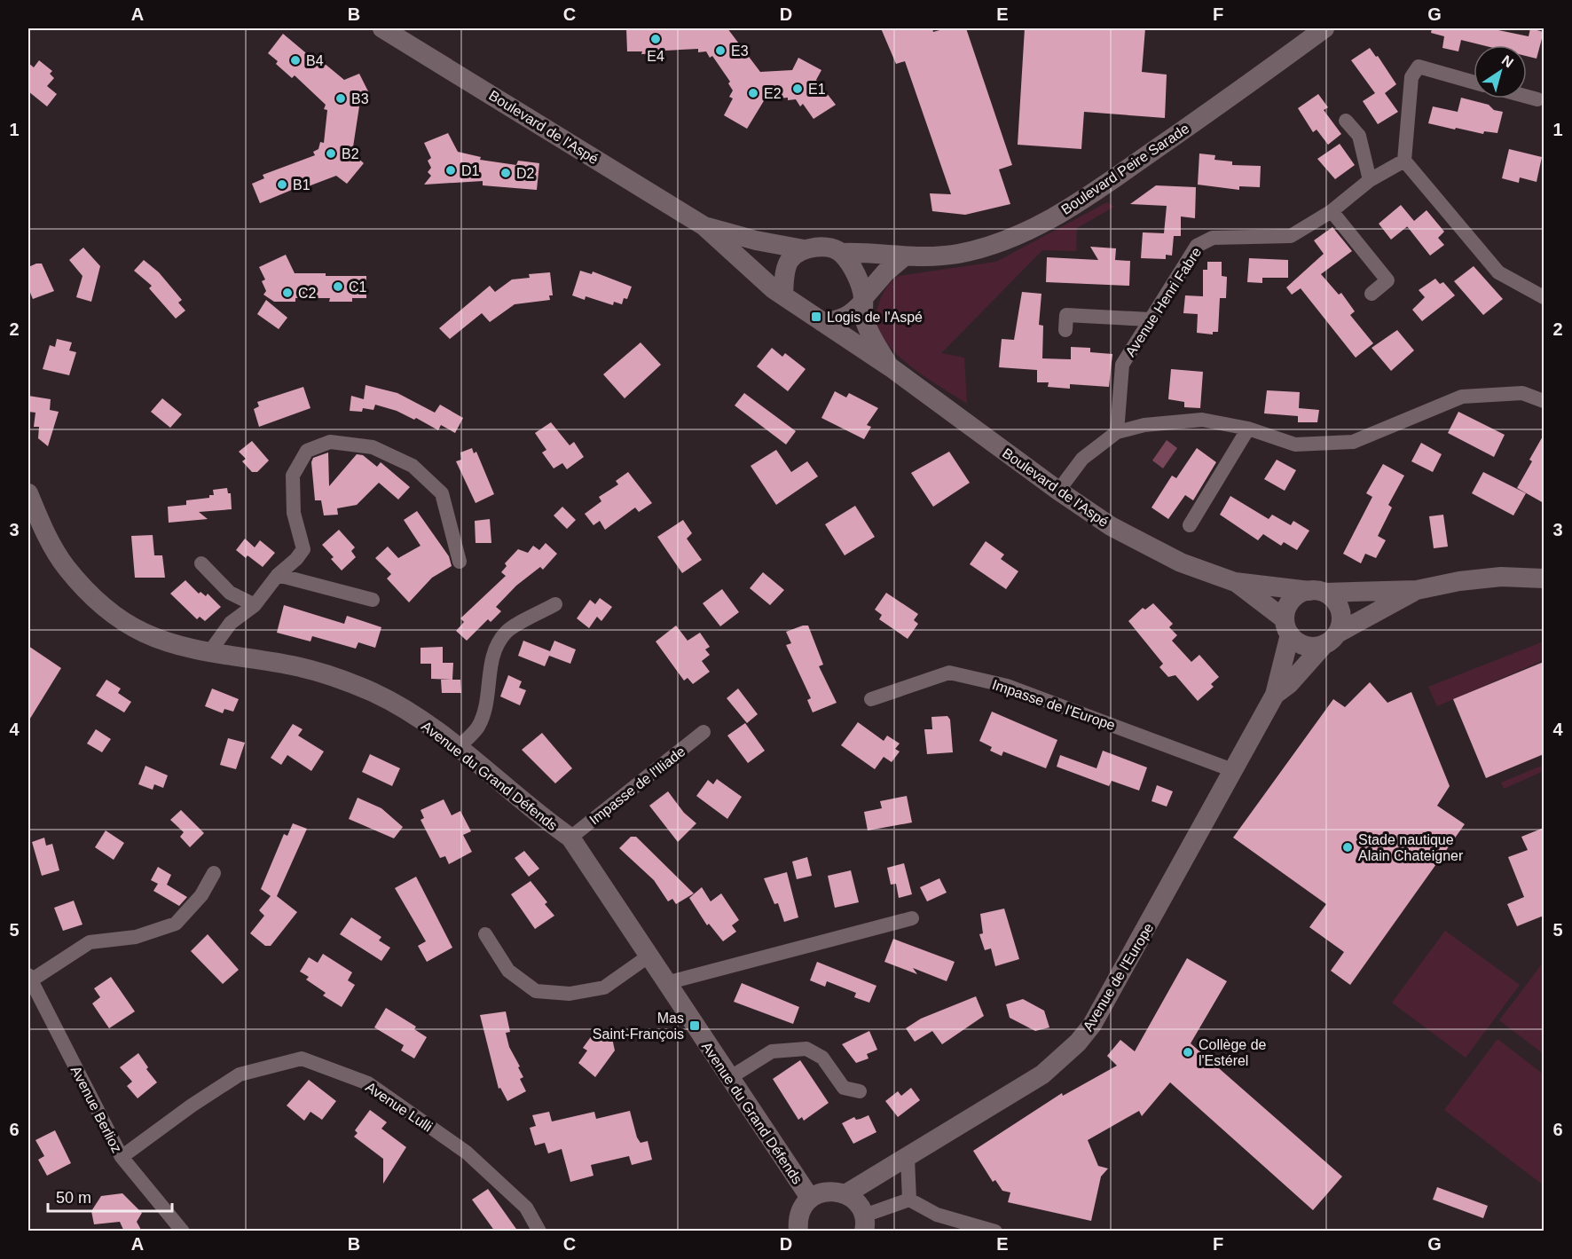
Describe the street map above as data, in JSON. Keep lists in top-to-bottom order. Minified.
{"streets":{"street":["Boulevard de l'Aspé","Boulevard Peire Sarade","Avenue Henri Fabre","Impasse de l'Europe","Avenue du Grand Défends","Impasse de l'Iliade","Avenue de l'Europe","Avenue Lulli","Avenue Berlioz"]},"crossings":[["Boulevard de l'Aspé","Boulevard Peire Sarade"],["Boulevard de l'Aspé","Avenue de l'Europe"],["Impasse de l'Europe","Avenue de l'Europe"],["Avenue du Grand Défends","Impasse de l'Iliade"],["Avenue Lulli","Avenue Berlioz"]],"places":{"other":["E4","E3","B4","E1","E2","B3","B2","D1","D2","B1","C1","C2","Stade nautique Alain Chateigner","Collège de l'Estérel"],"transit":["Logis de l'Aspé","Mas Saint-François"]},"scale_bar":"50 m","north":"top right","grid":{"columns":["A","B","C","D","E","F","G"],"rows":["1","2","3","4","5","6"]}}
